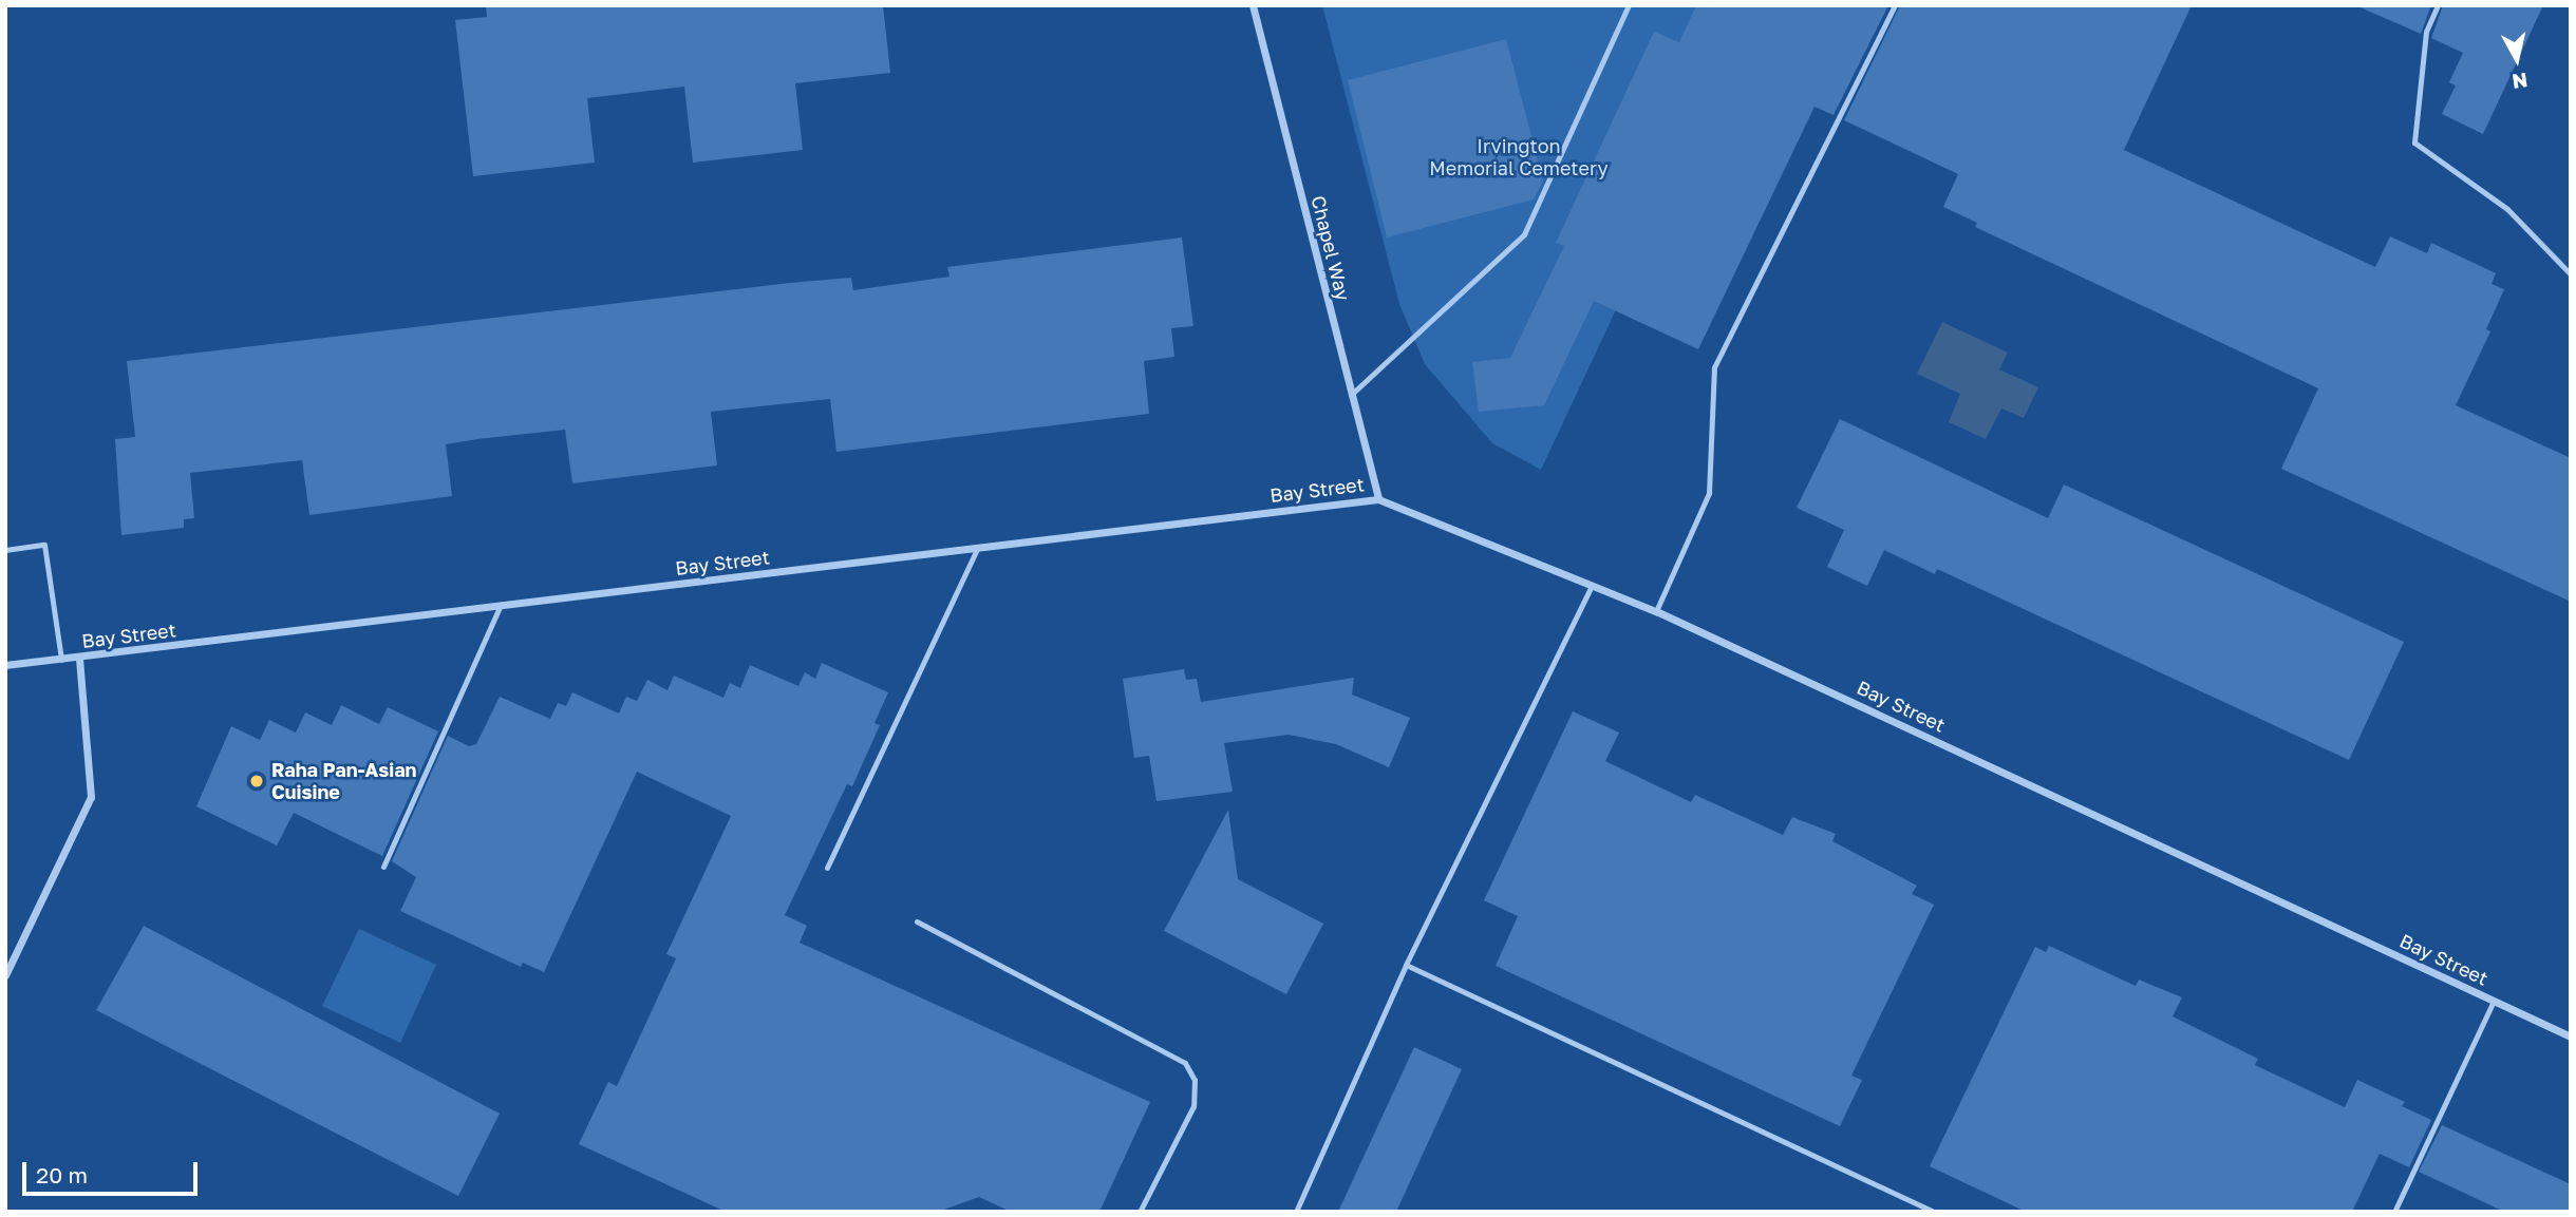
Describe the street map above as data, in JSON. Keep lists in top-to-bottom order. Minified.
{"streets":{"street":["Chapel Way","Bay Street"]},"crossings":[["Chapel Way","Bay Street"]],"parks":["Irvington Memorial Cemetery"],"places":["Raha Pan-Asian Cuisine"],"scale_bar":"20 m","north":"bottom"}
